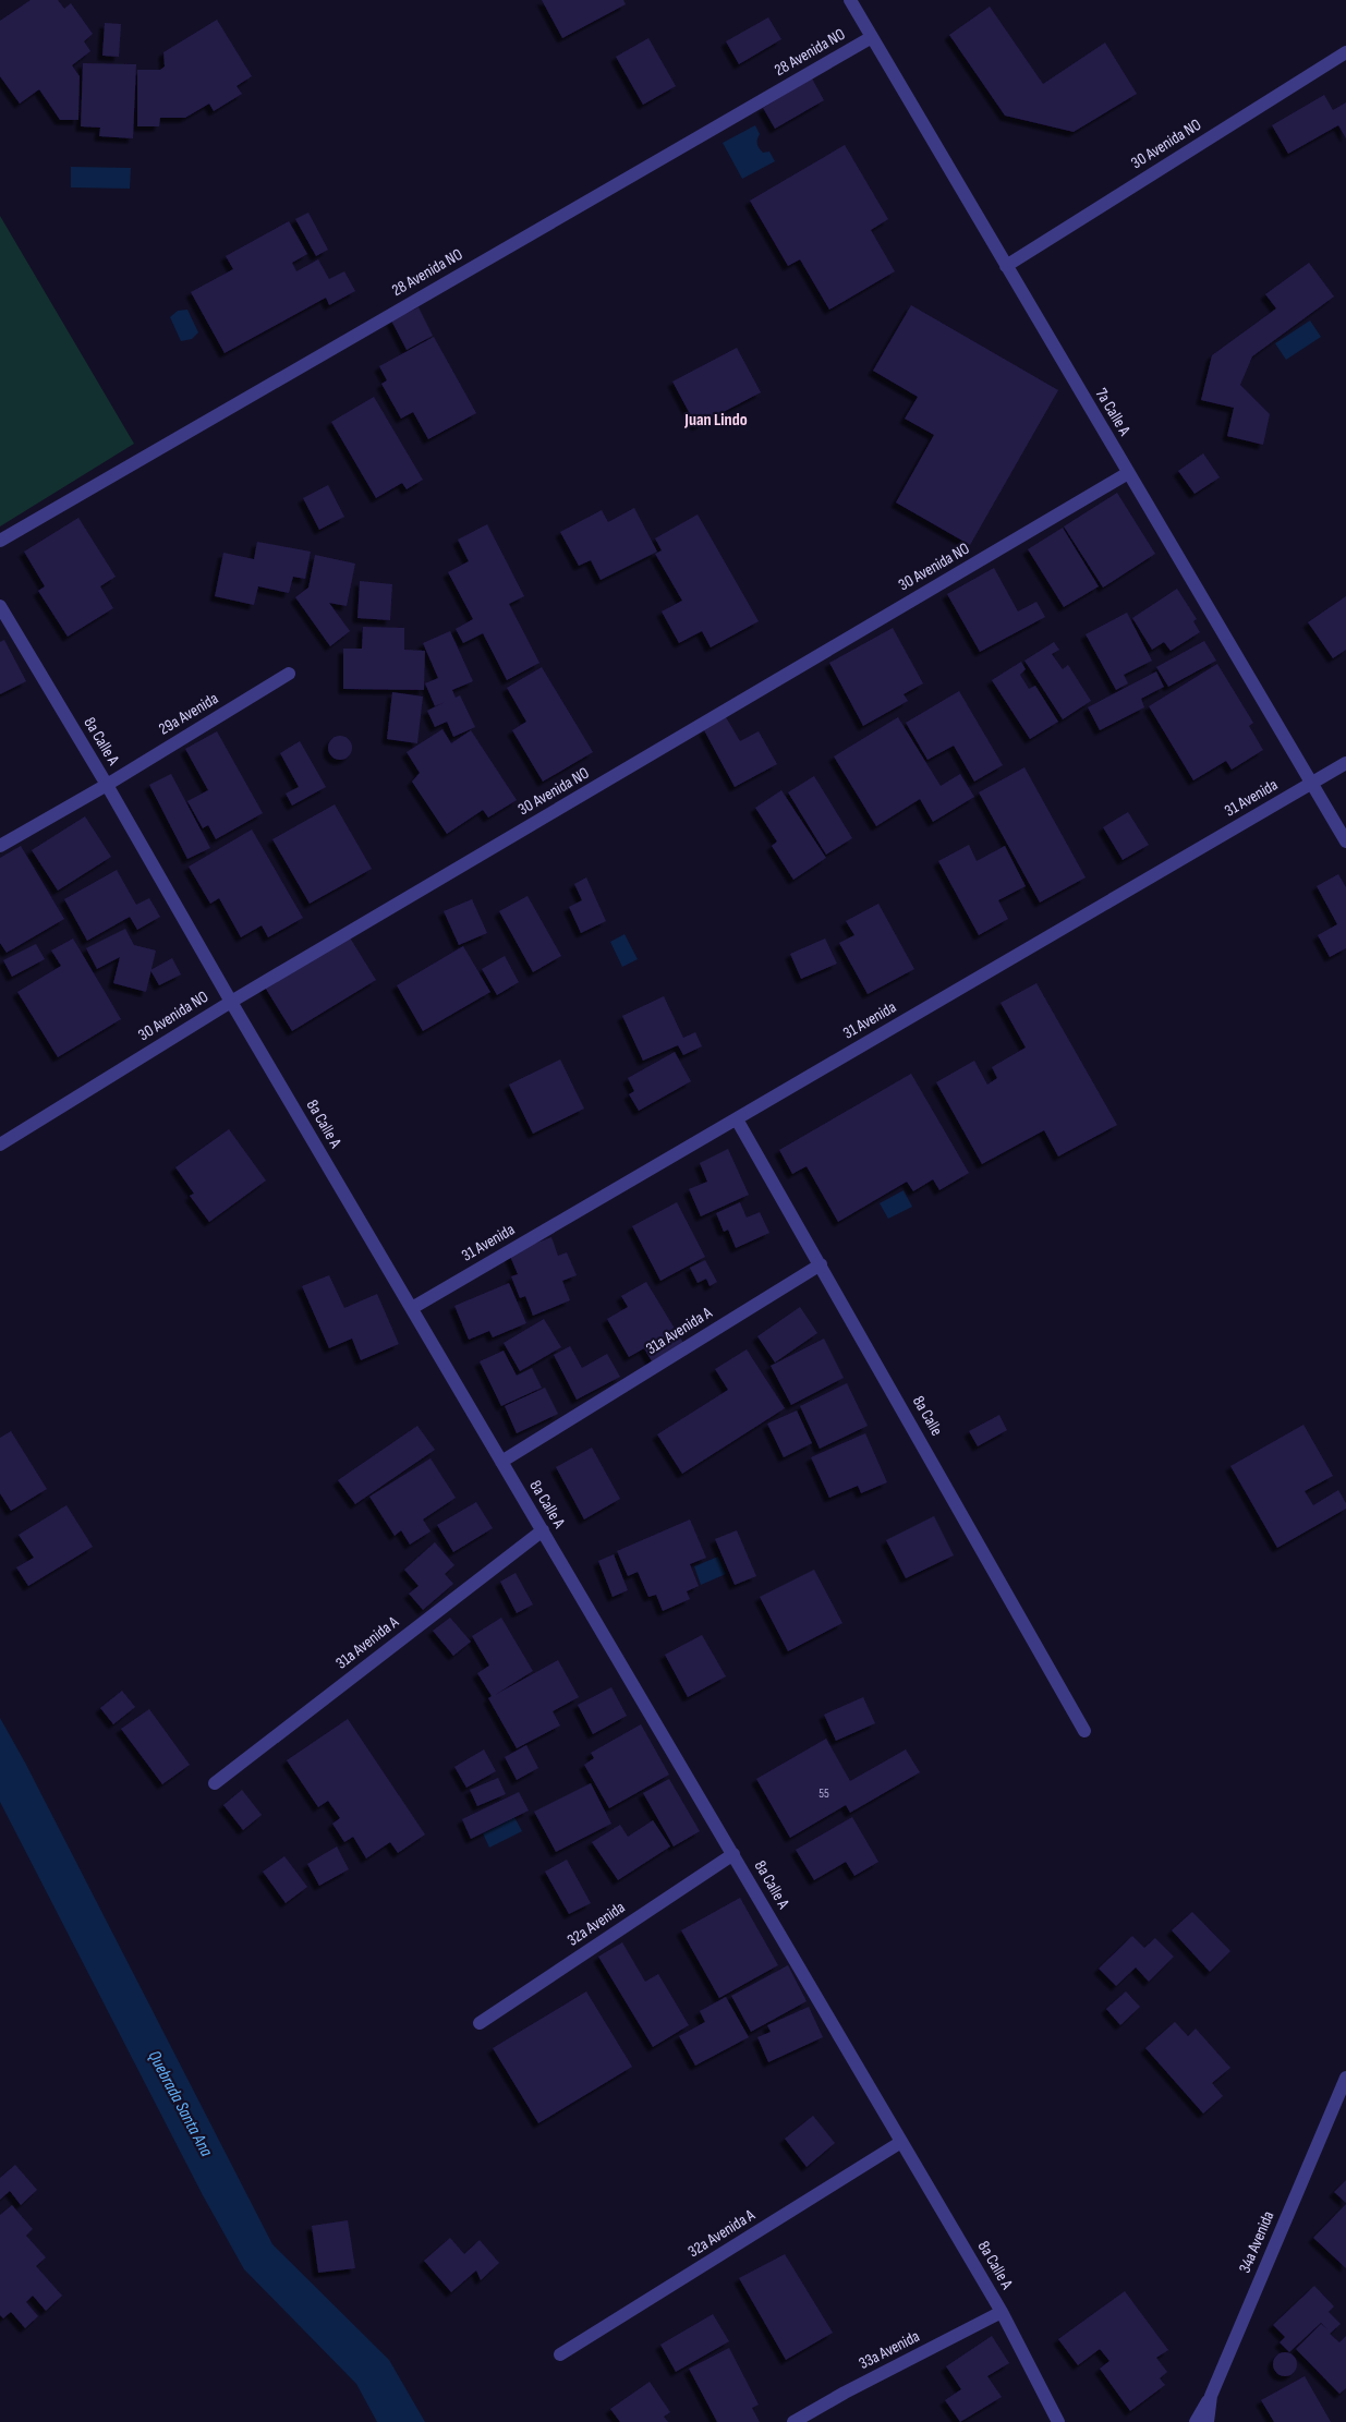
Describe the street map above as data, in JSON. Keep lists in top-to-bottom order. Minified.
{"streets":{"street":["28 Avenida NO","30 Avenida NO","7a Calle A","29a Avenida","8a Calle A","31 Avenida","31a Avenida A","8a Calle","32a Avenida","32a Avenida A","34a Avenida","33a Avenida"]},"crossings":[["28 Avenida NO","7a Calle A"],["30 Avenida NO","7a Calle A"],["30 Avenida NO","8a Calle A"],["7a Calle A","31 Avenida"],["29a Avenida","8a Calle A"],["8a Calle A","31 Avenida"],["8a Calle A","31a Avenida A"],["8a Calle A","32a Avenida"],["8a Calle A","32a Avenida A"],["8a Calle A","33a Avenida"],["31 Avenida","8a Calle"],["31a Avenida A","8a Calle"]],"districts":["Juan Lindo"],"water":["Quebrada Santa Ana"],"house_numbers":["55"]}
